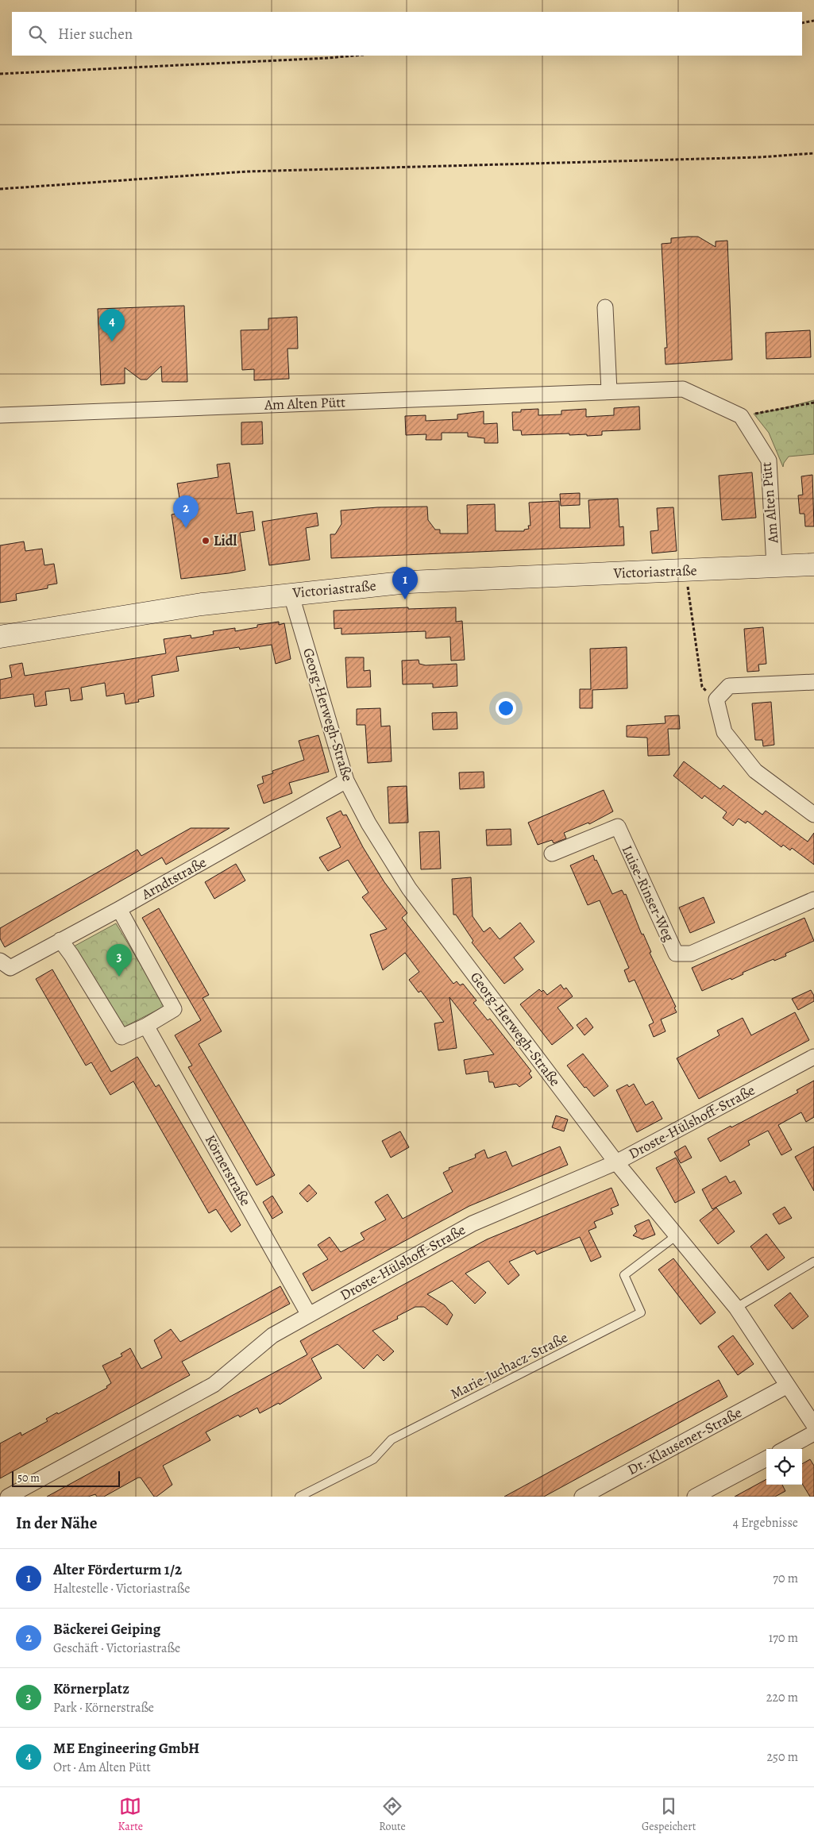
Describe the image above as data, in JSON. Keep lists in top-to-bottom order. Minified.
{"streets":{"main road":["Victoriastraße"],"street":["Am Alten Pütt","Georg-Herwegh-Straße","Arndtstraße","Luise-Rinser-Weg","Droste-Hülshoff-Straße","Körnerstraße","Dr.-Klausener-Straße"],"lane":["Marie-Juchacz-Straße"]},"crossings":[["Am Alten Pütt","Victoriastraße"],["Victoriastraße","Georg-Herwegh-Straße"],["Georg-Herwegh-Straße","Arndtstraße"],["Georg-Herwegh-Straße","Droste-Hülshoff-Straße"],["Georg-Herwegh-Straße","Marie-Juchacz-Straße"],["Georg-Herwegh-Straße","Dr.-Klausener-Straße"],["Droste-Hülshoff-Straße","Körnerstraße"]],"places":["Lidl"],"scale_bar":"50 m","page":{"search":"Hier suchen","pins":["4","2","1","3"],"scale":"50 m","heading":["In der Nähe","4 Ergebnisse"],"list":[{"mark":"1","name":"Alter Förderturm 1/2","note":"Haltestelle · Victoriastraße","value":"70 m"},{"mark":"2","name":"Bäckerei Geiping","note":"Geschäft · Victoriastraße","value":"170 m"},{"mark":"3","name":"Körnerplatz","note":"Park · Körnerstraße","value":"220 m"},{"mark":"4","name":"ME Engineering GmbH","note":"Ort · Am Alten Pütt","value":"250 m"}],"nav":["Karte","Route","Gespeichert"]}}
